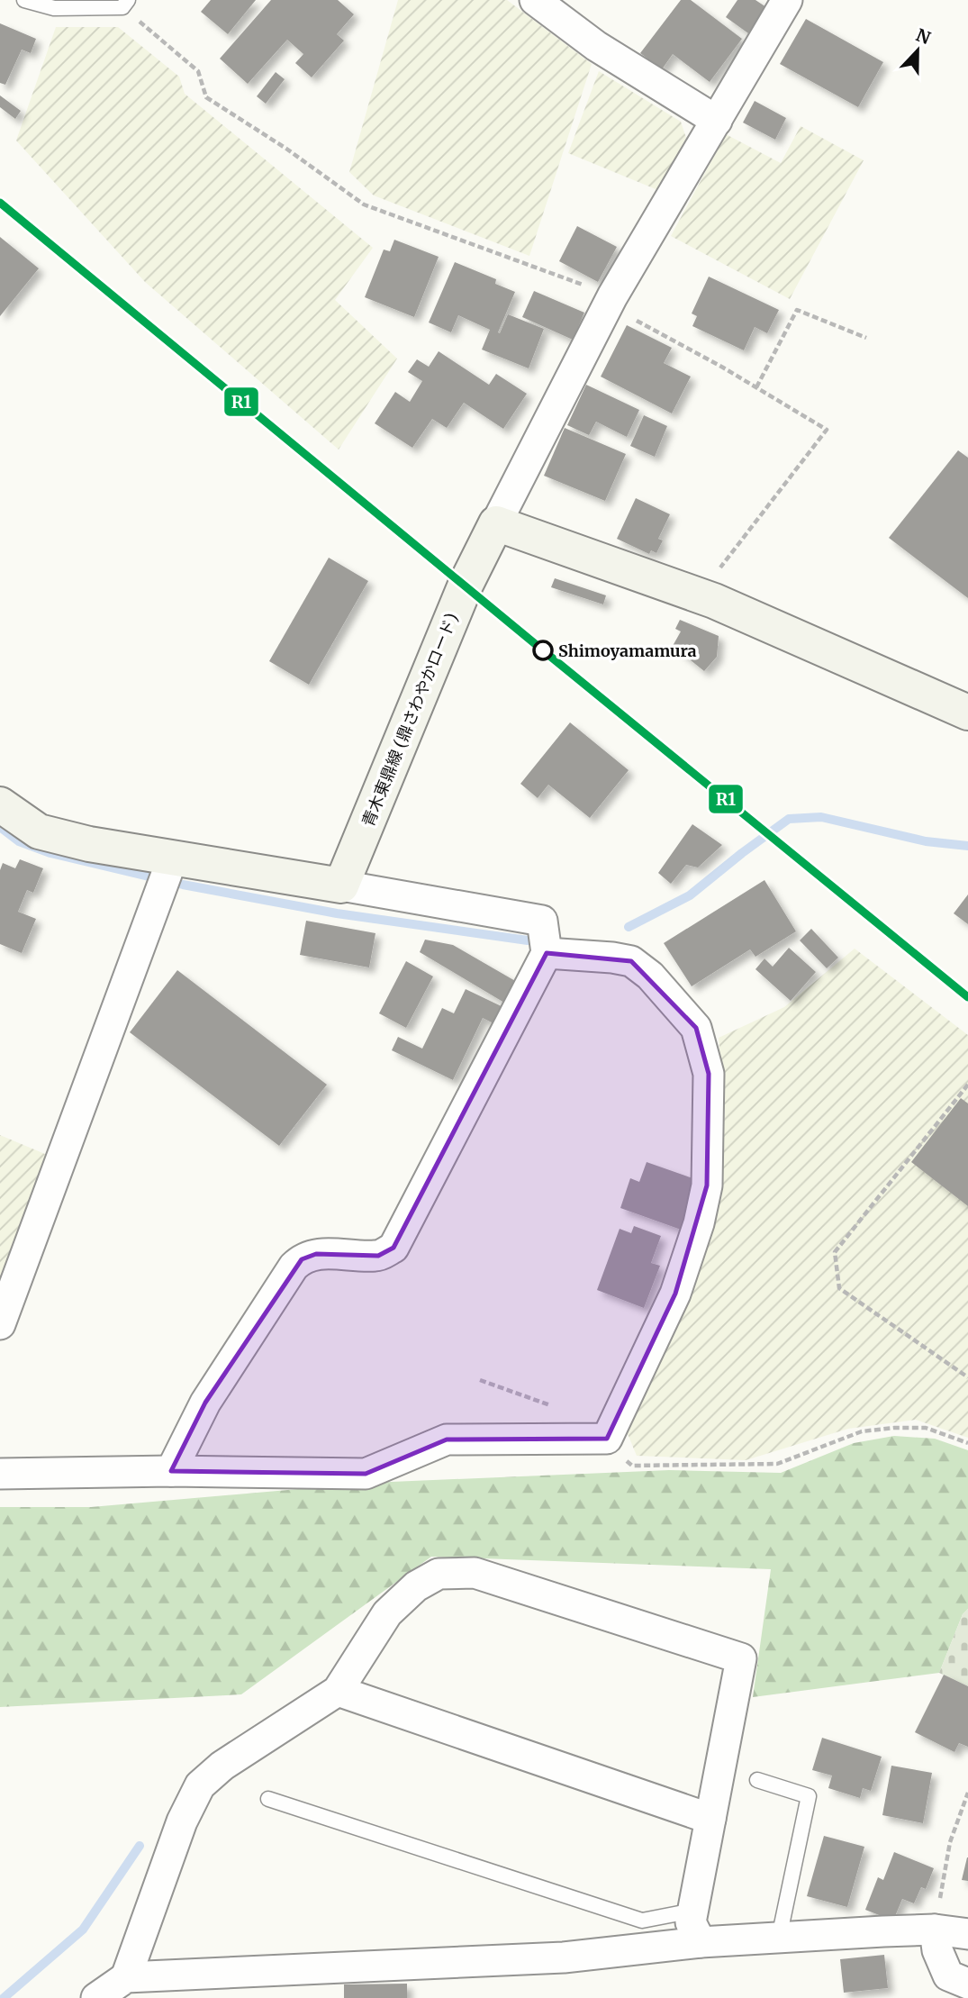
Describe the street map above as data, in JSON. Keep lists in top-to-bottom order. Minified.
{"streets":{"main road":["青木東鼎線 (鼎さわやかロード)"]},"places":["Shimoyamamura"],"lines":["transit line R1"],"north":"top"}
